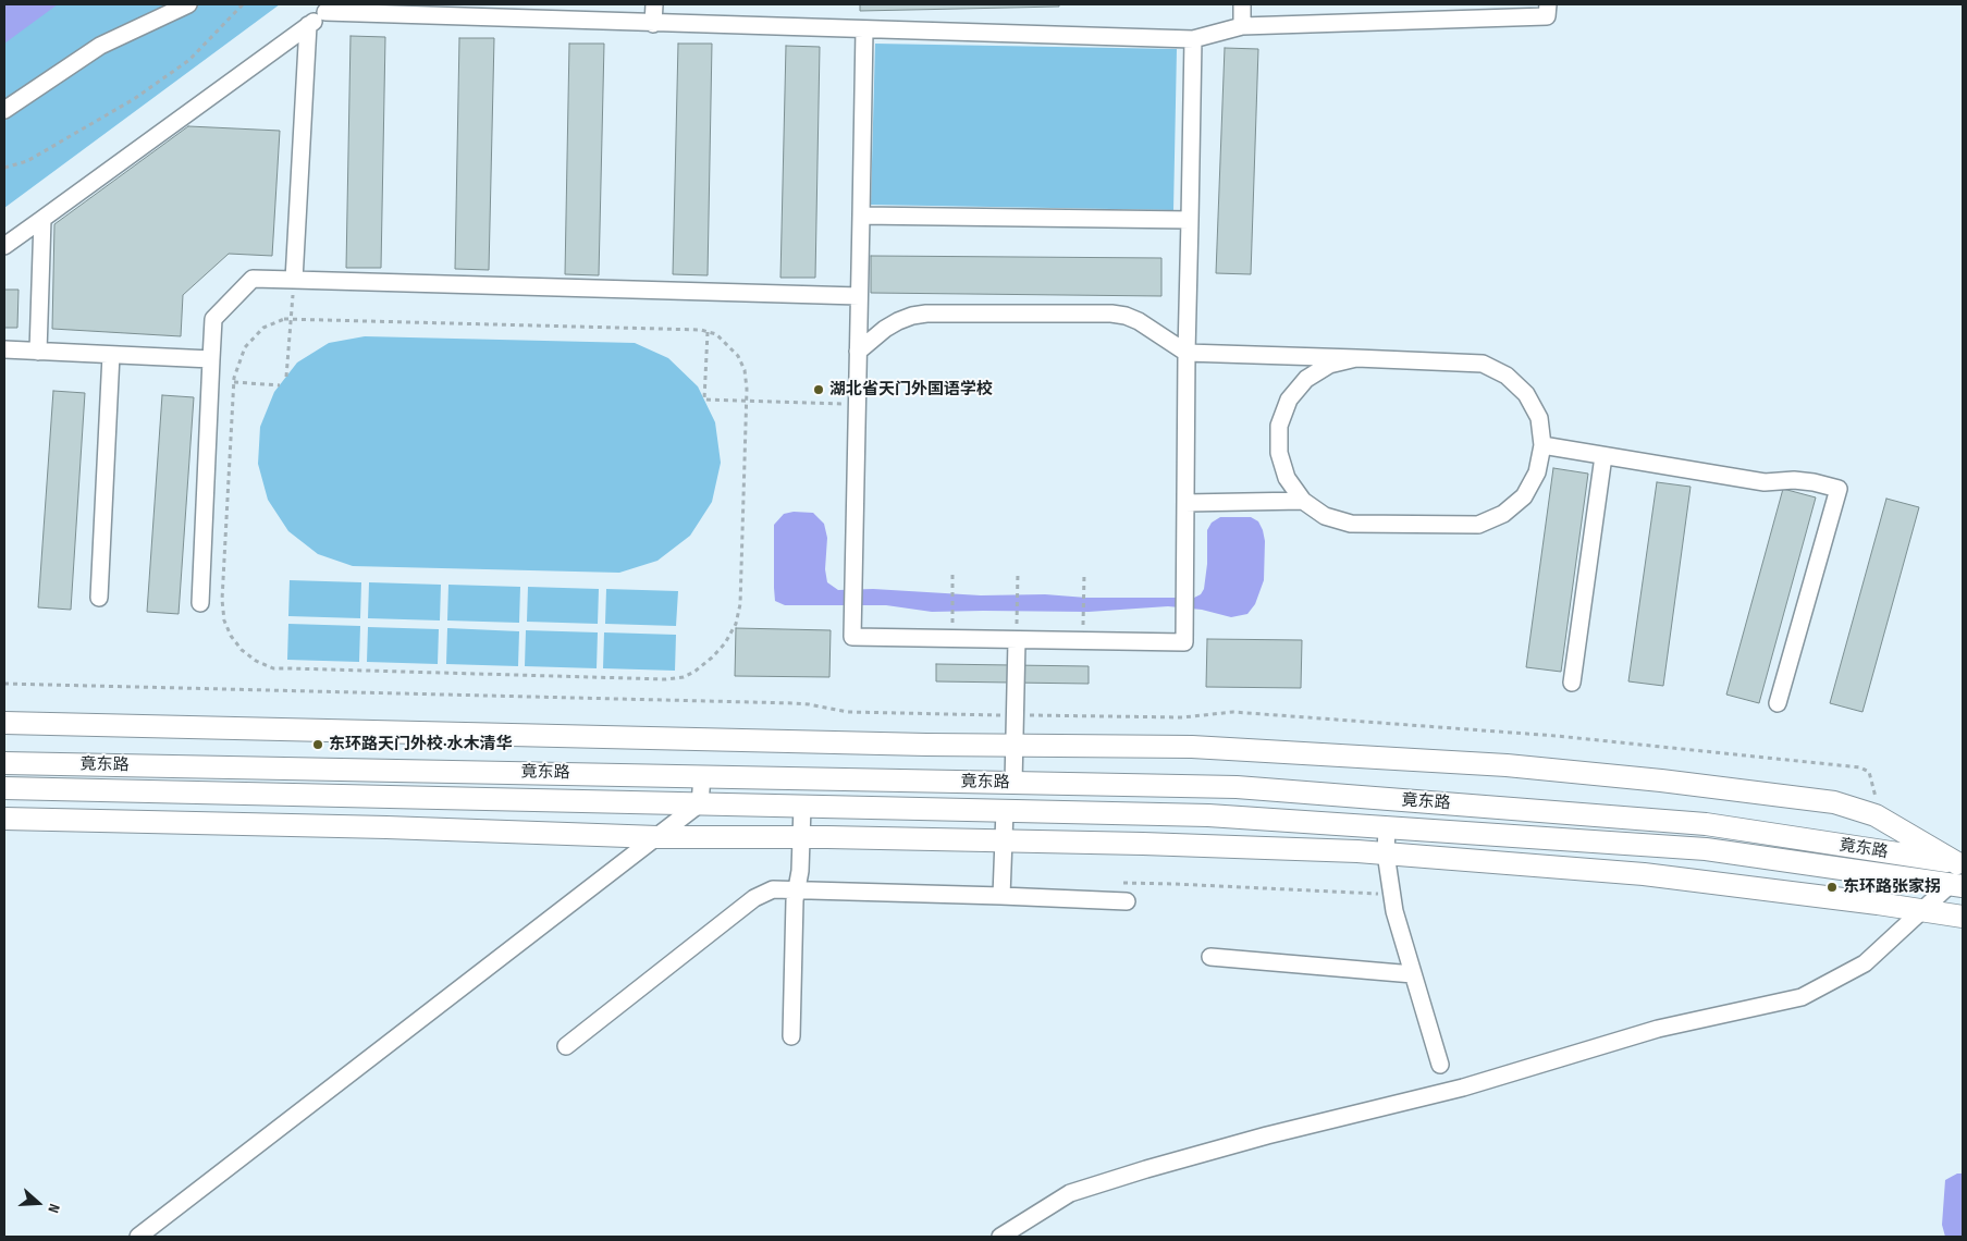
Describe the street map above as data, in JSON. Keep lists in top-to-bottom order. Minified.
{"streets":{"main road":["竟东路"]},"places":["湖北省天门外国语学校","东环路天门外校·水木清华","东环路张家拐"],"north":"right"}
